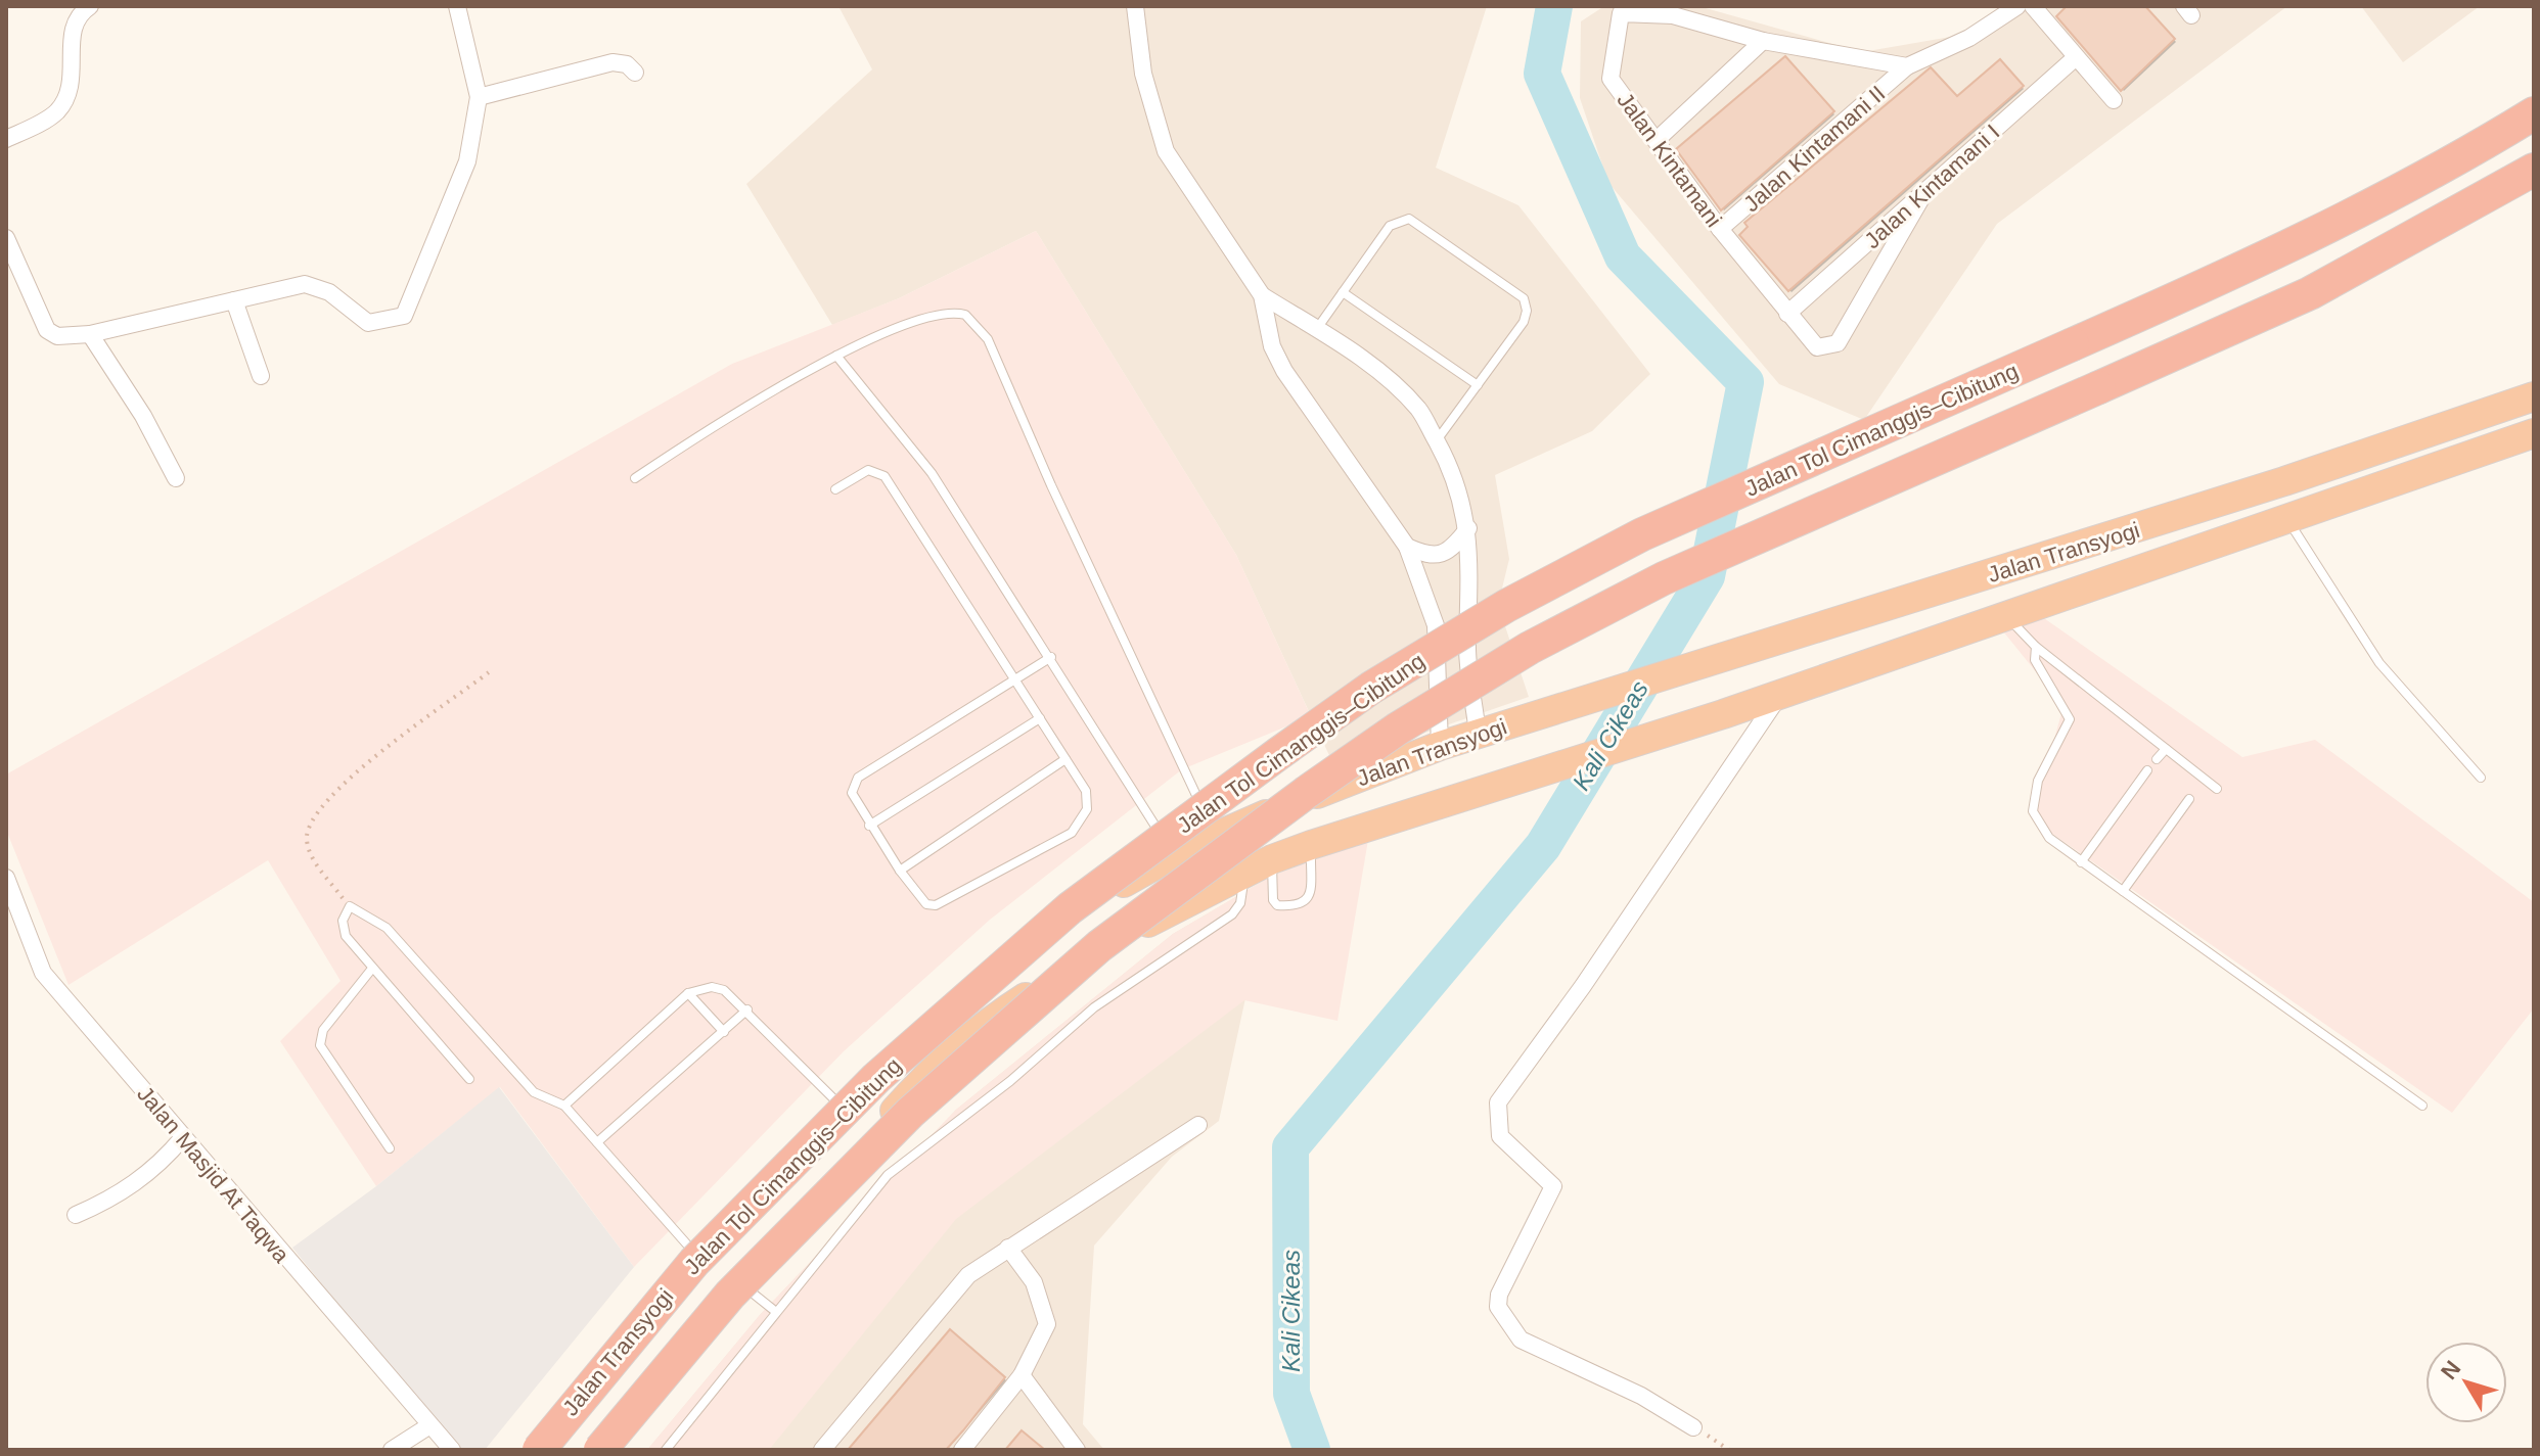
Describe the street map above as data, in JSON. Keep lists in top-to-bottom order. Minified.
{"streets":{"highway":["Jalan Tol Cimanggis–Cibitung","Jalan Transyogi"],"street":["Jalan Kintamani II","Jalan Kintamani","Jalan Kintamani I","Jalan Masjid At Taqwa"]},"crossings":[["Jalan Kintamani II","Jalan Kintamani"],["Jalan Kintamani","Jalan Kintamani I"],["Jalan Tol Cimanggis–Cibitung","Jalan Transyogi"]],"water":["Kali Cikeas"],"north":"top left"}
